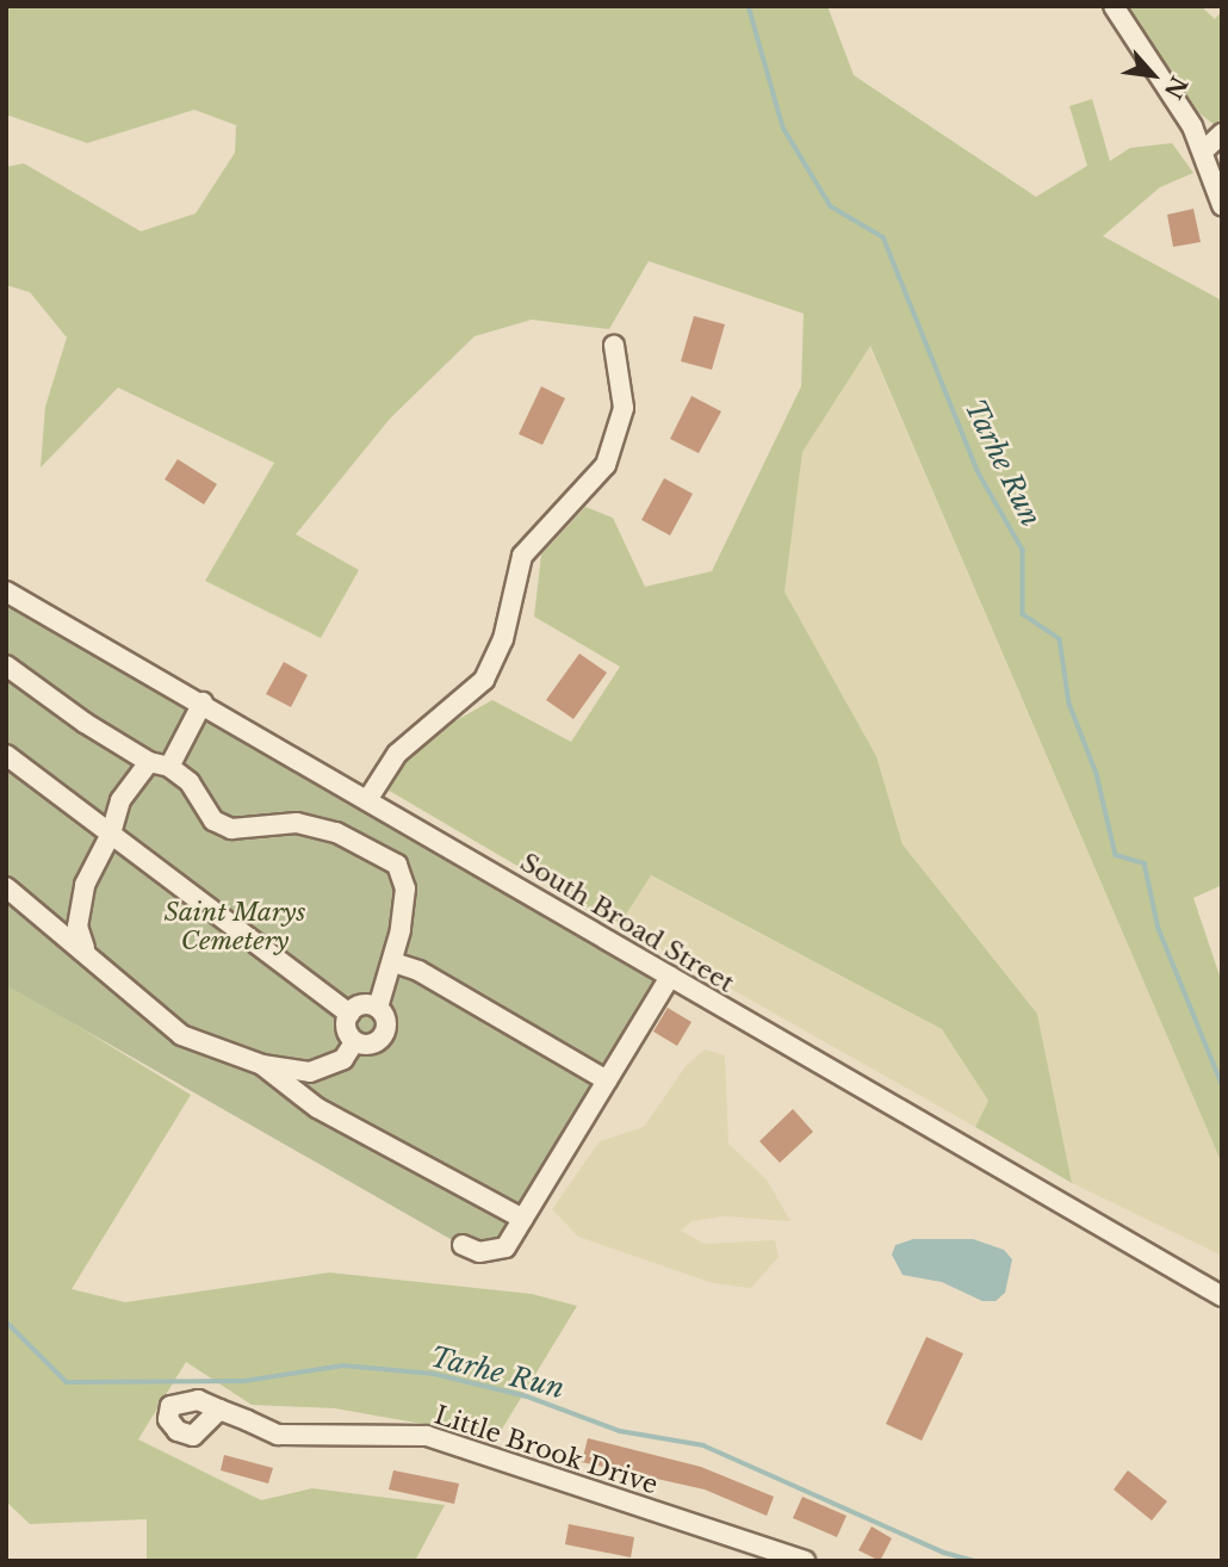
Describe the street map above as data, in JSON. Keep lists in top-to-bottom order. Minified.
{"streets":{"street":["South Broad Street","Little Brook Drive"]},"water":["Tarhe Run"],"parks":["Saint Marys Cemetery"],"north":"bottom right"}
